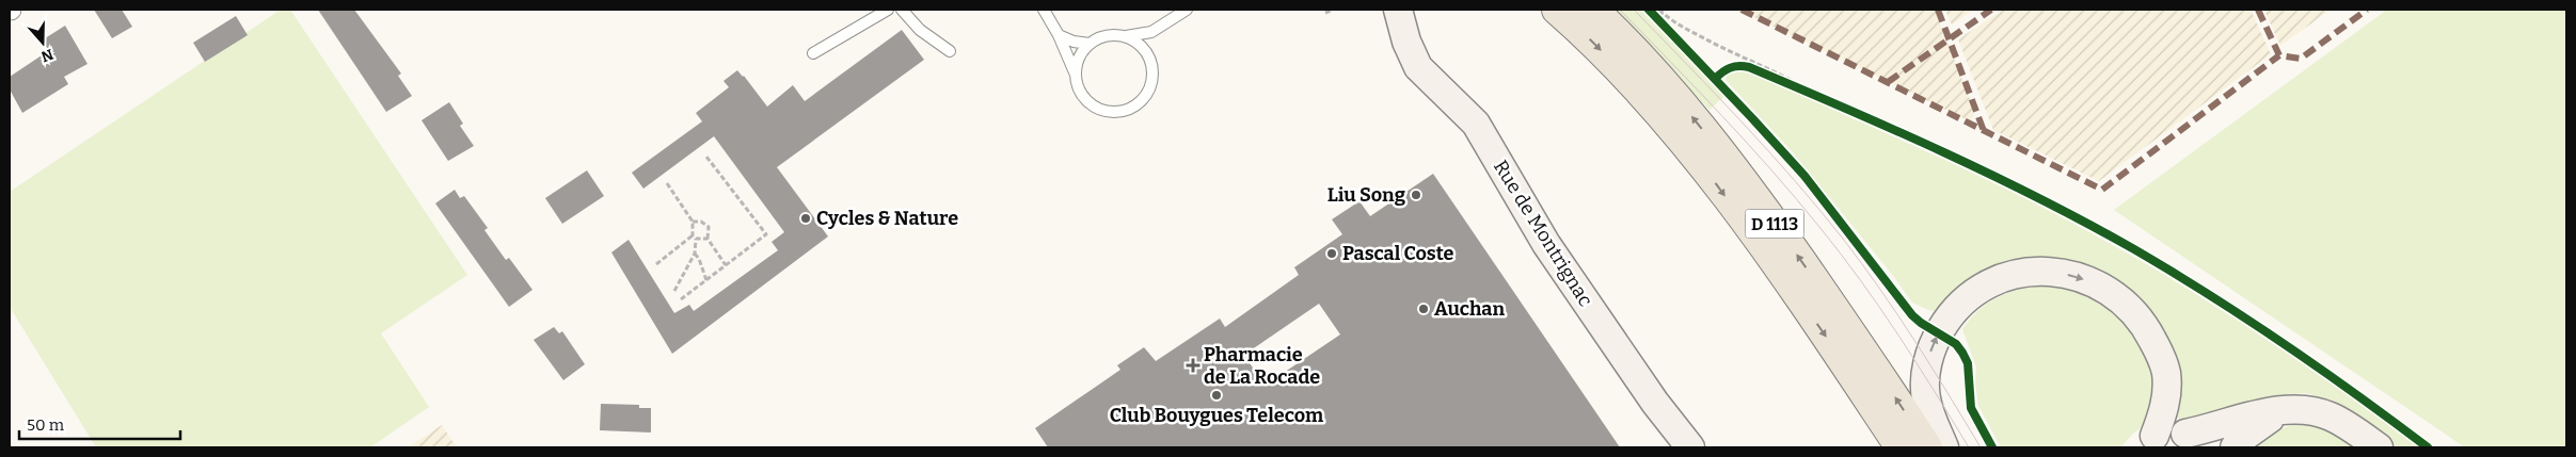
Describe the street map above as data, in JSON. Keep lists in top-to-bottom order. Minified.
{"streets":{"main road":["D 1113","Rue de Montrignac"]},"places":{"other":["Liu Song","Cycles & Nature","Pascal Coste","Auchan","Club Bouygues Telecom"],"health":["Pharmacie de La Rocade"]},"scale_bar":"50 m","north":"bottom"}
